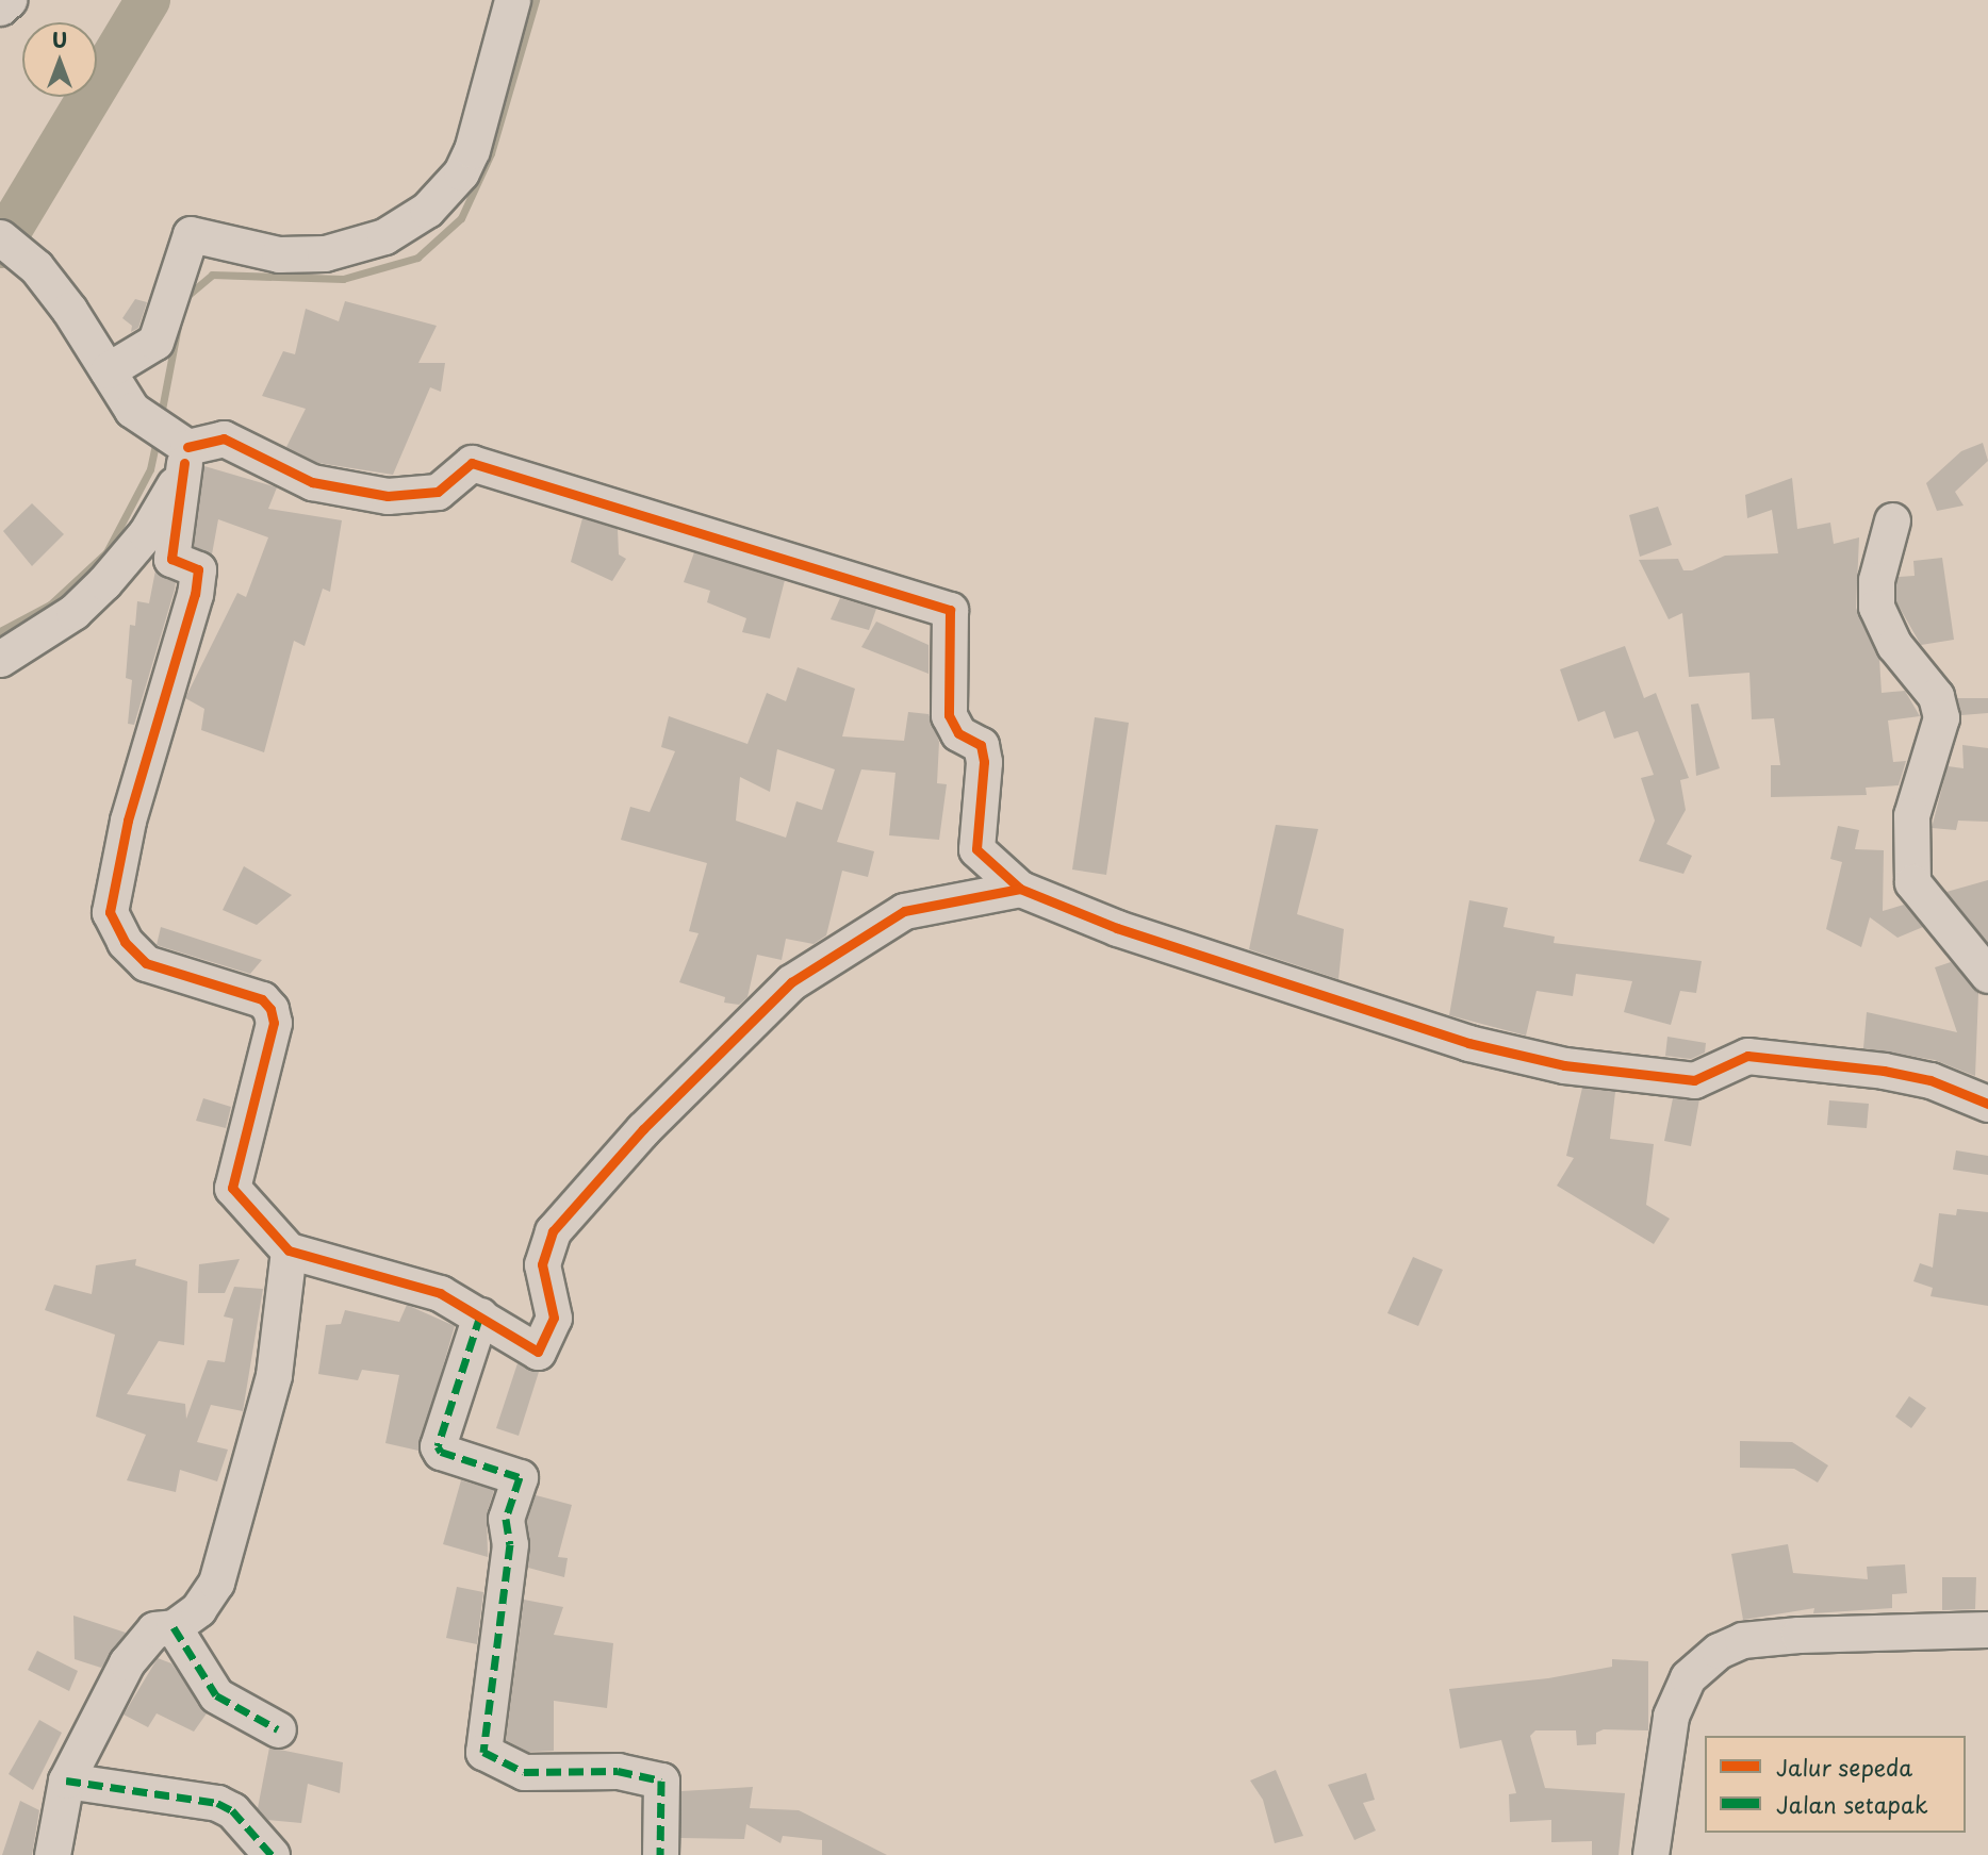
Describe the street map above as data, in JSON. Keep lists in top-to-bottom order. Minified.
{"legend":["Jalur sepeda","Jalan setapak"],"north":"top"}
